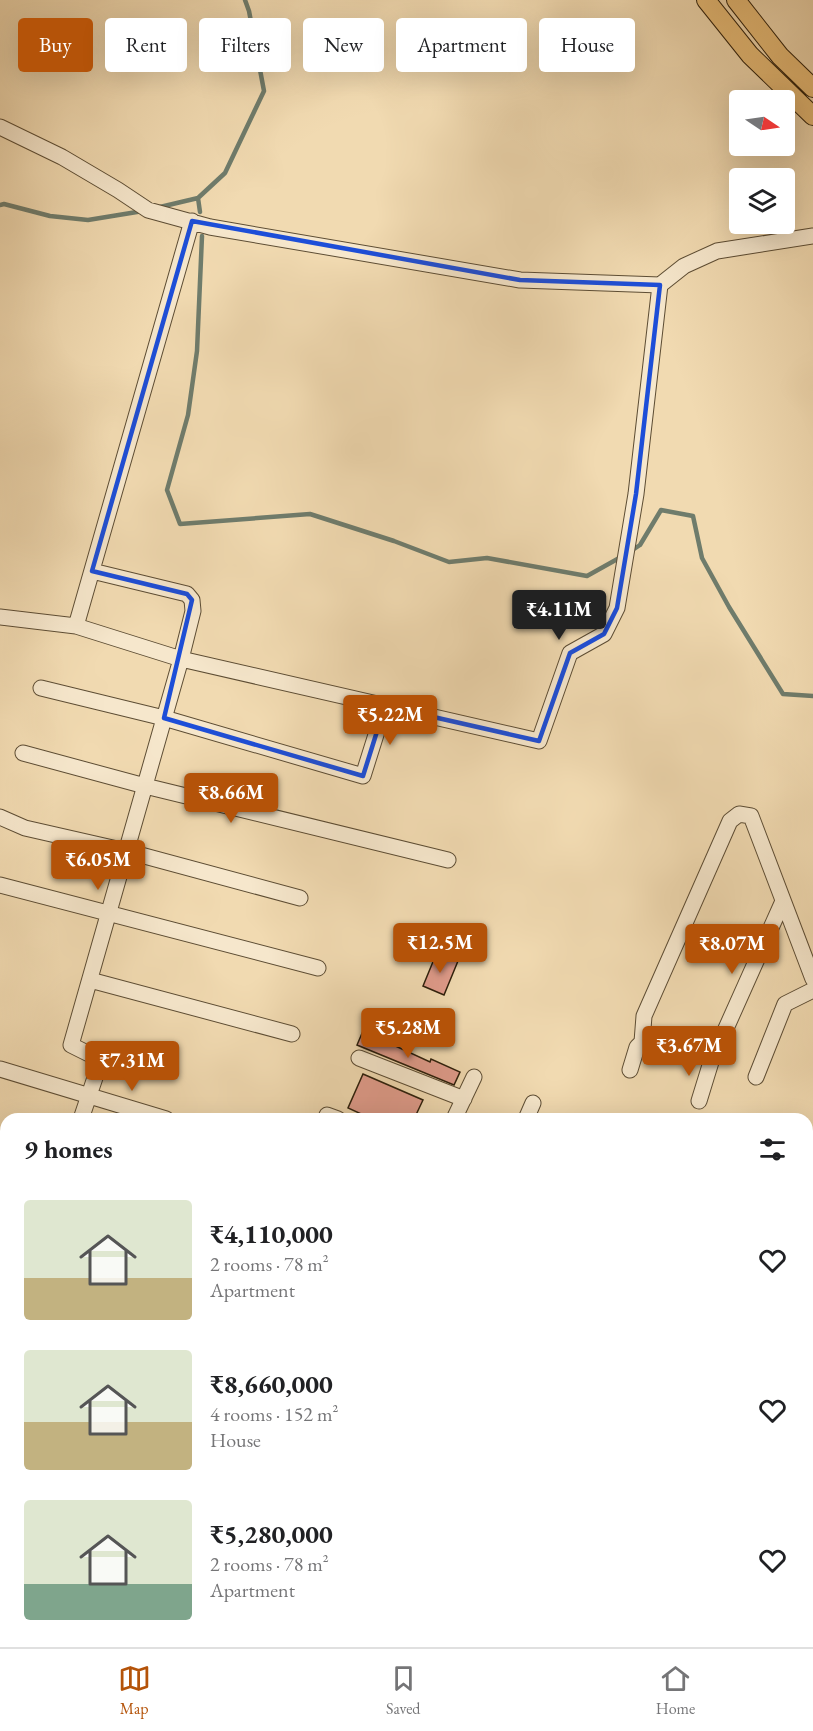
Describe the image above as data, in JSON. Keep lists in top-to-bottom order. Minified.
{"north":"right","page":{"chip":["Buy","Rent","Filters","New","Apartment","House"],"price":["₹4.11M","₹5.22M","₹8.66M","₹6.05M","₹12.5M","₹8.07M","₹5.28M","₹3.67M","₹7.31M"],"heading":"9 homes","list":[{"name":"₹4,110,000","note":"2 rooms · 78 m² · Apartment"},{"name":"₹8,660,000","note":"4 rooms · 152 m² · House"},{"name":"₹5,280,000","note":"2 rooms · 78 m² · Apartment"}],"tabs":["Map","Saved","Home"]}}
